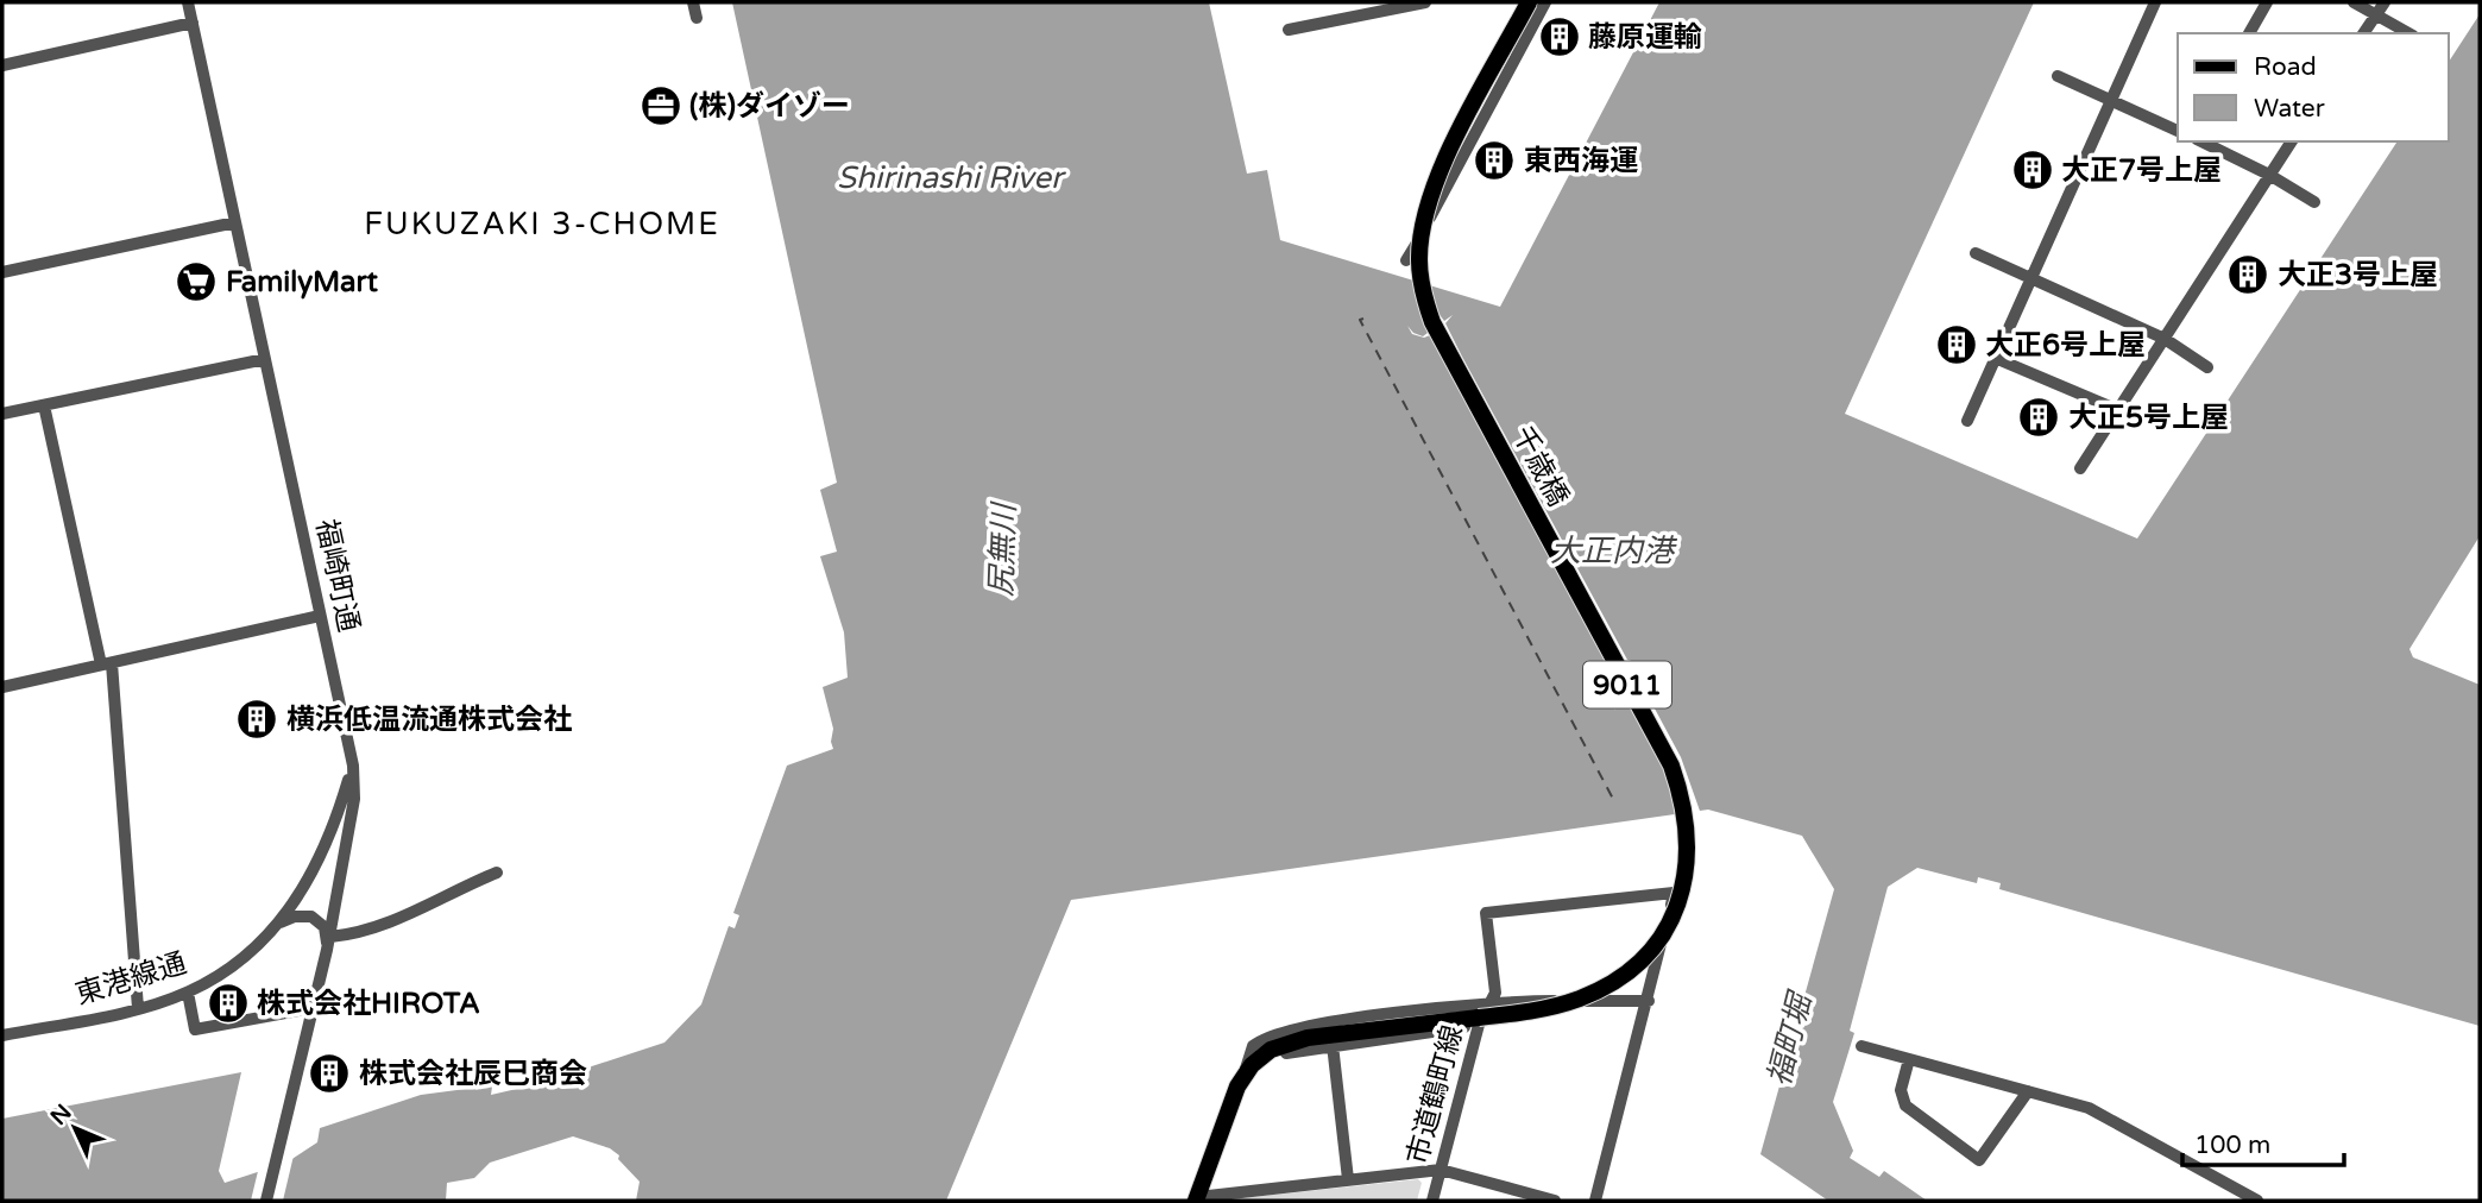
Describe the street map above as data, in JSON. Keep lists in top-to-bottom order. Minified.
{"streets":{"main road":["千歳橋","9011"],"street":["福崎町通","東港線通","市道鶴町線"]},"crossings":[["福崎町通","東港線通"]],"districts":["FUKUZAKI 3-CHOME"],"water":["Shirinashi River","尻無川","大正内港","福町堀"],"places":{"building":["藤原運輸","東西海運","大正7号上屋","大正3号上屋","大正6号上屋","大正5号上屋","横浜低温流通株式会社","株式会社HIROTA","株式会社辰巳商会"],"office":["(株)ダイゾー"],"supermarket":["FamilyMart"]},"legend":["Road","Water"],"scale_bar":"100 m","north":"top left"}
